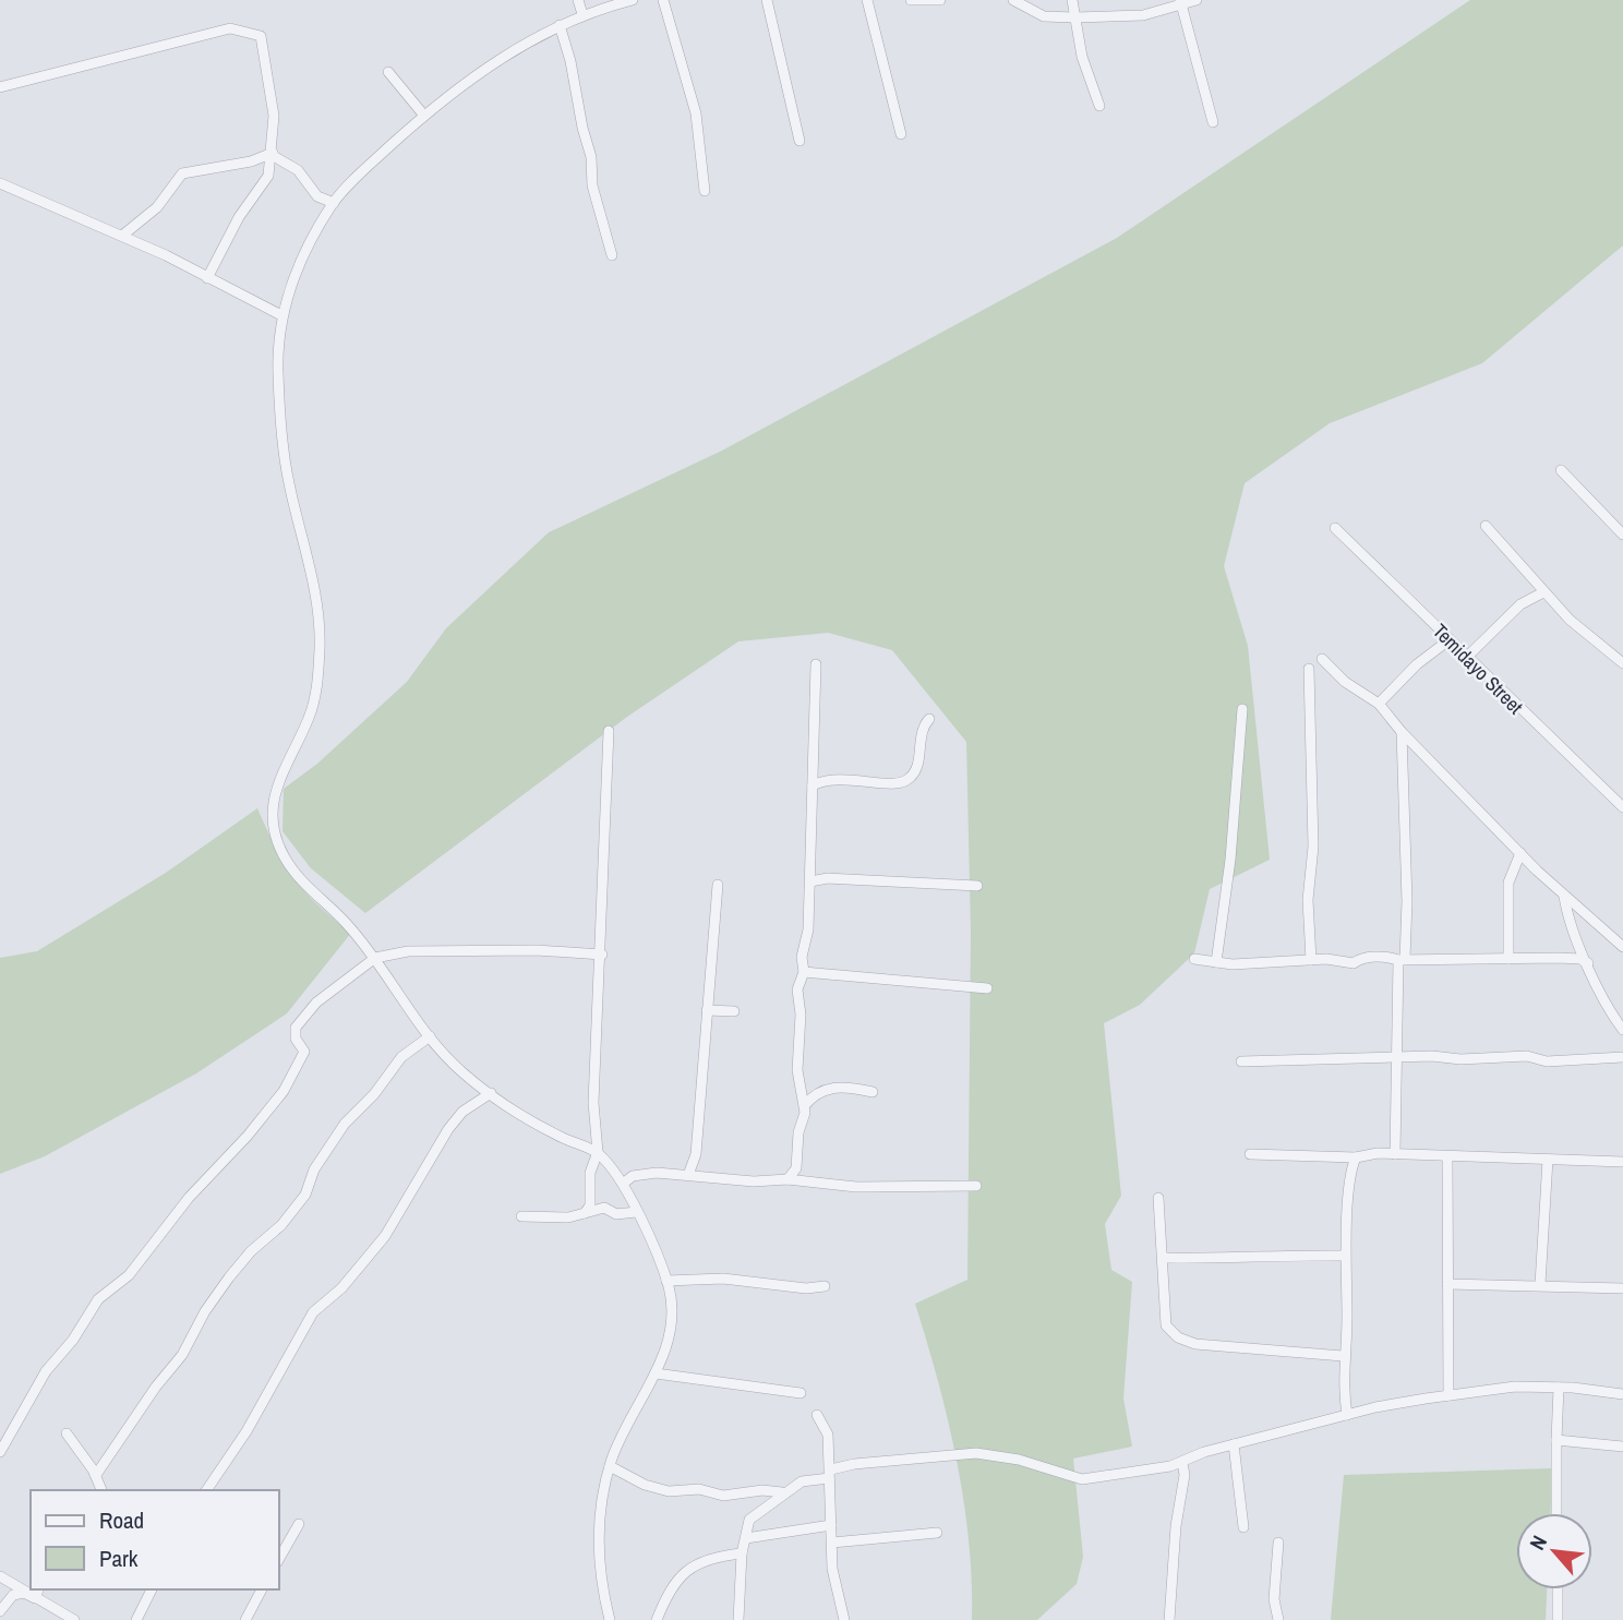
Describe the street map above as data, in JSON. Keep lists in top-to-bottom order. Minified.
{"streets":{"street":["Temidayo Street"]},"legend":["Road","Park"],"north":"top left"}
